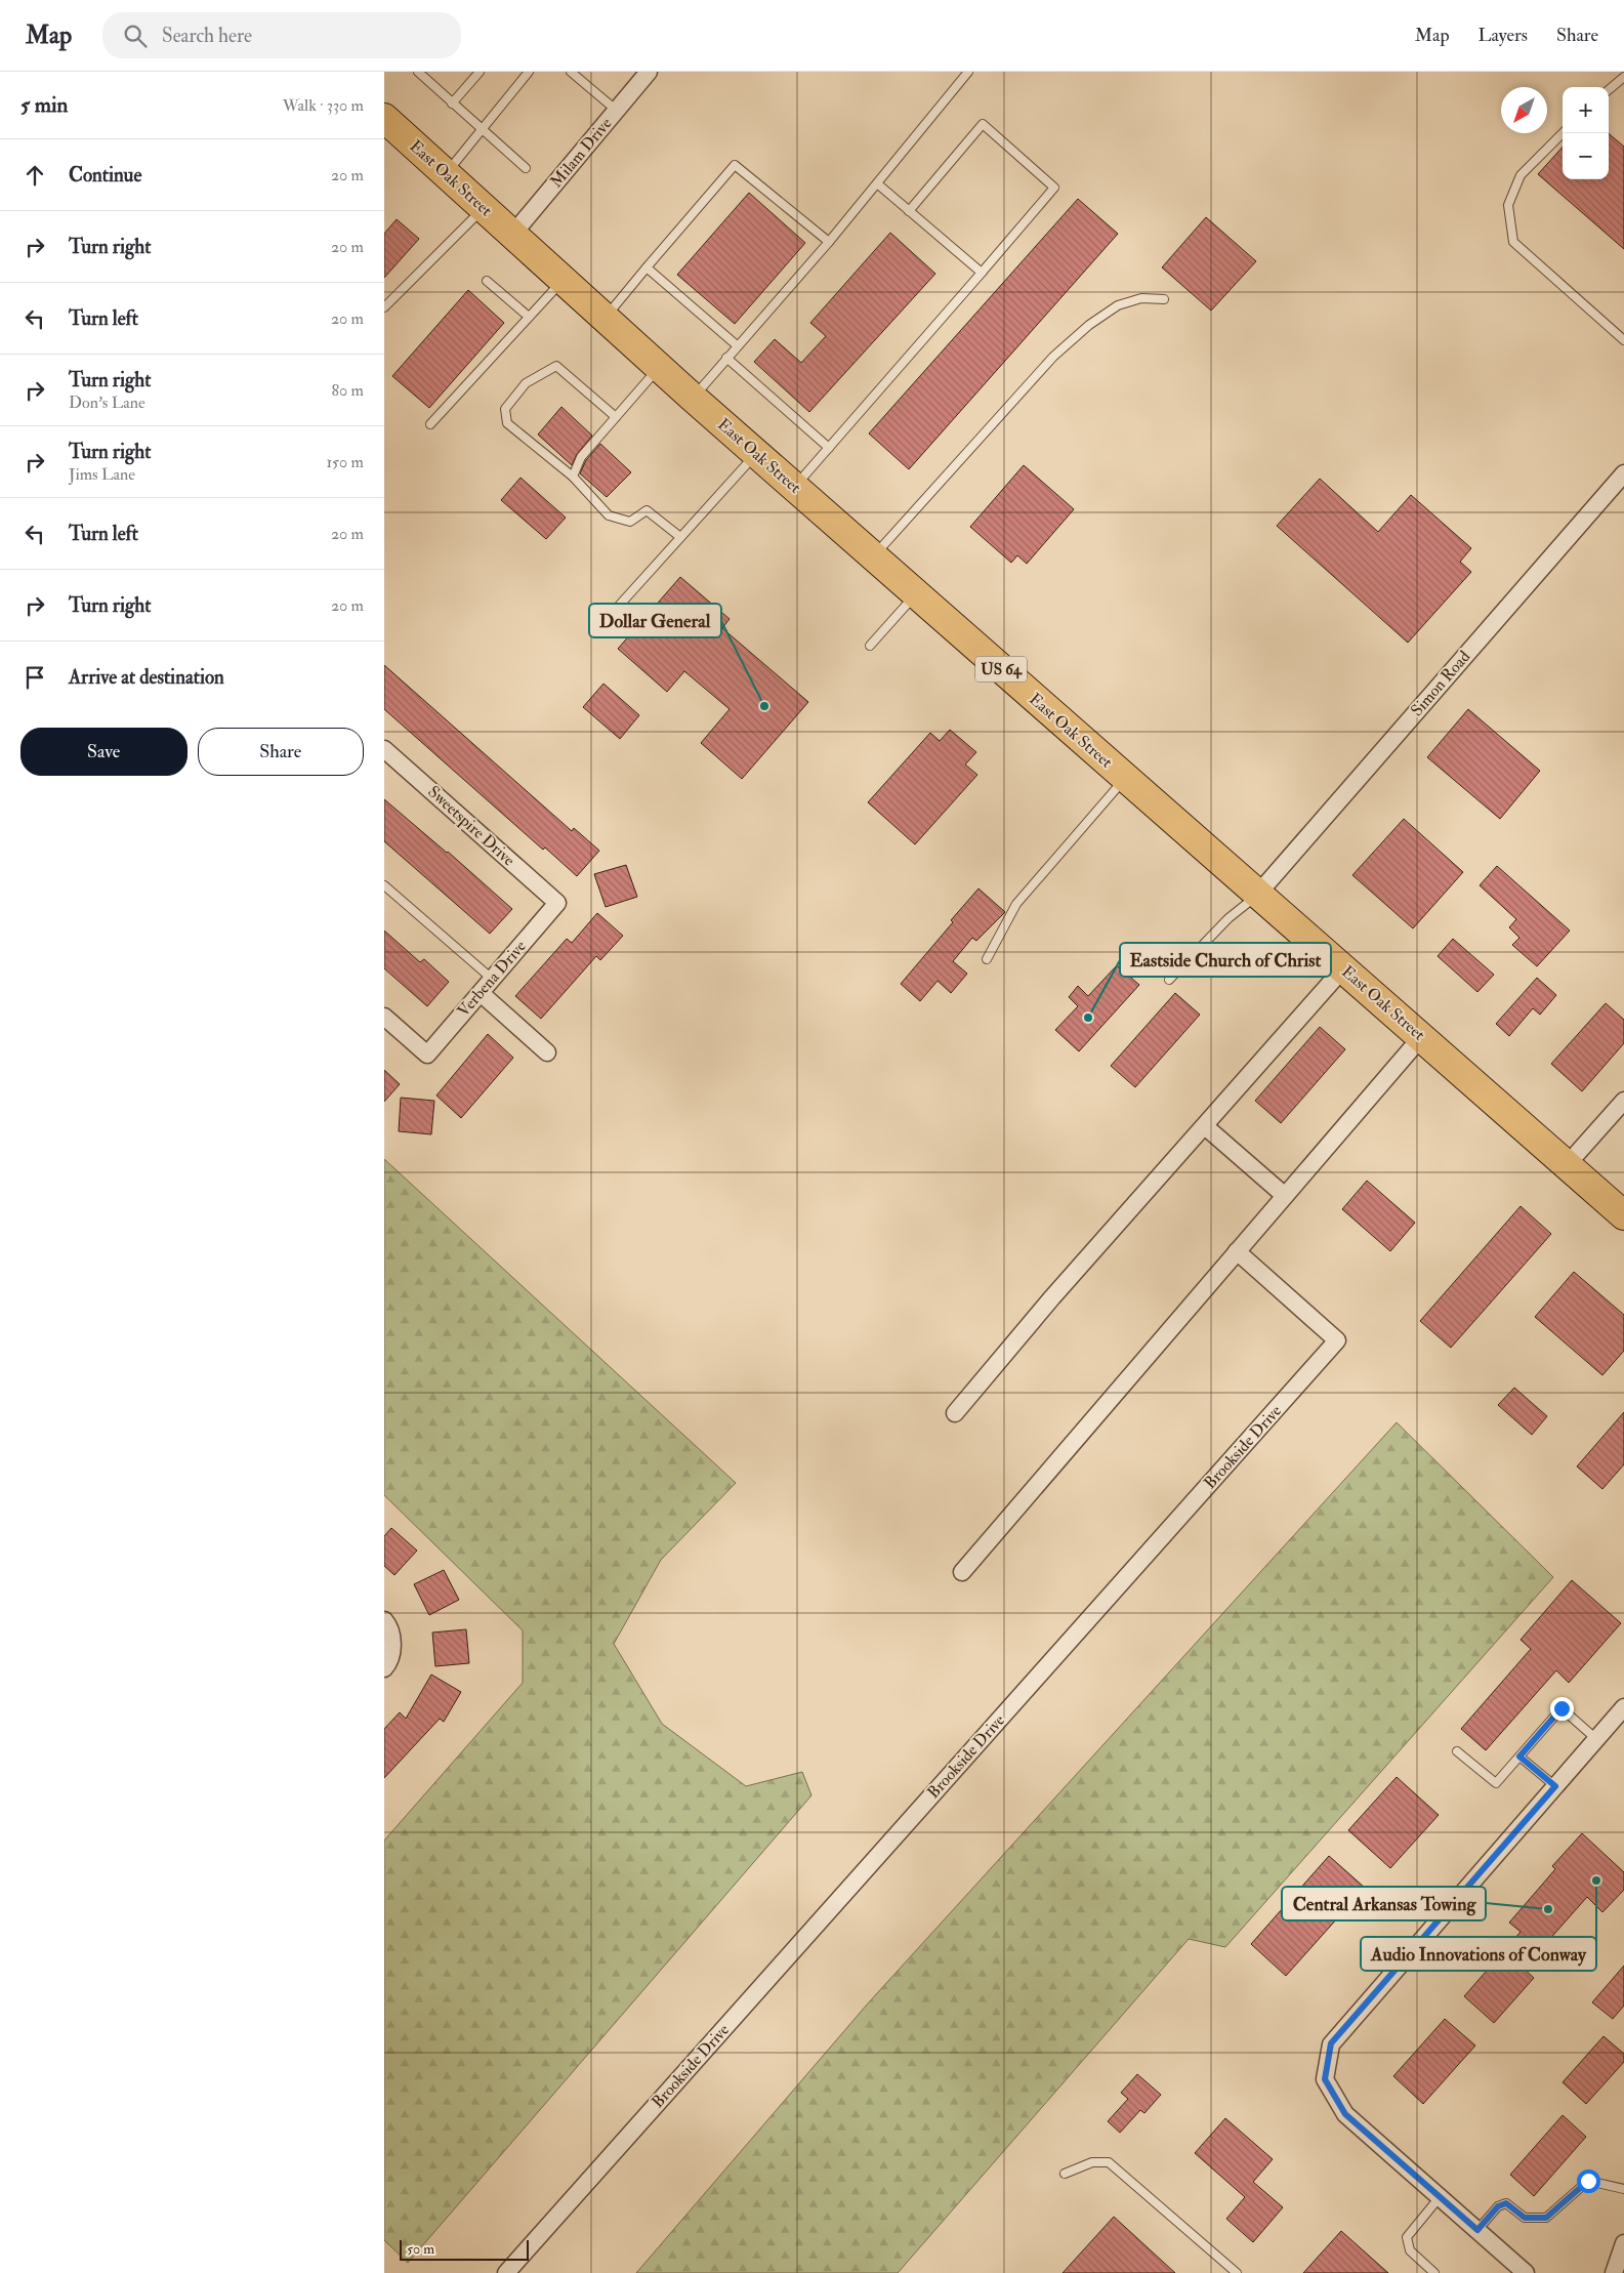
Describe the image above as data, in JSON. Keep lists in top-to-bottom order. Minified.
{"streets":{"highway":["East Oak Street","US 64"],"street":["Milam Drive","Simon Road","Sweetspire Drive","Verbena Drive","Brookside Drive"]},"crossings":[["Milam Drive","East Oak Street"],["East Oak Street","Simon Road"],["Sweetspire Drive","Verbena Drive"]],"places":["Dollar General","Eastside Church of Christ","Audio Innovations of Conway","Central Arkansas Towing"],"scale_bar":"50 m","north":"bottom left","page":{"header":"Map","search":"Search here","nav":["Map","Layers","Share"],"heading":["5 min","Walk · 330 m"],"map_buttons":["+","−"],"list":[["Continue","20 m"],["Turn right","20 m"],["Turn left","20 m"],["Turn right","Don's Lane","80 m"],["Turn right","Jims Lane","150 m"],["Turn left","20 m"],["Turn right","20 m"],"Arrive at destination"],"buttons":["Save","Share"],"scale":"50 m"}}
